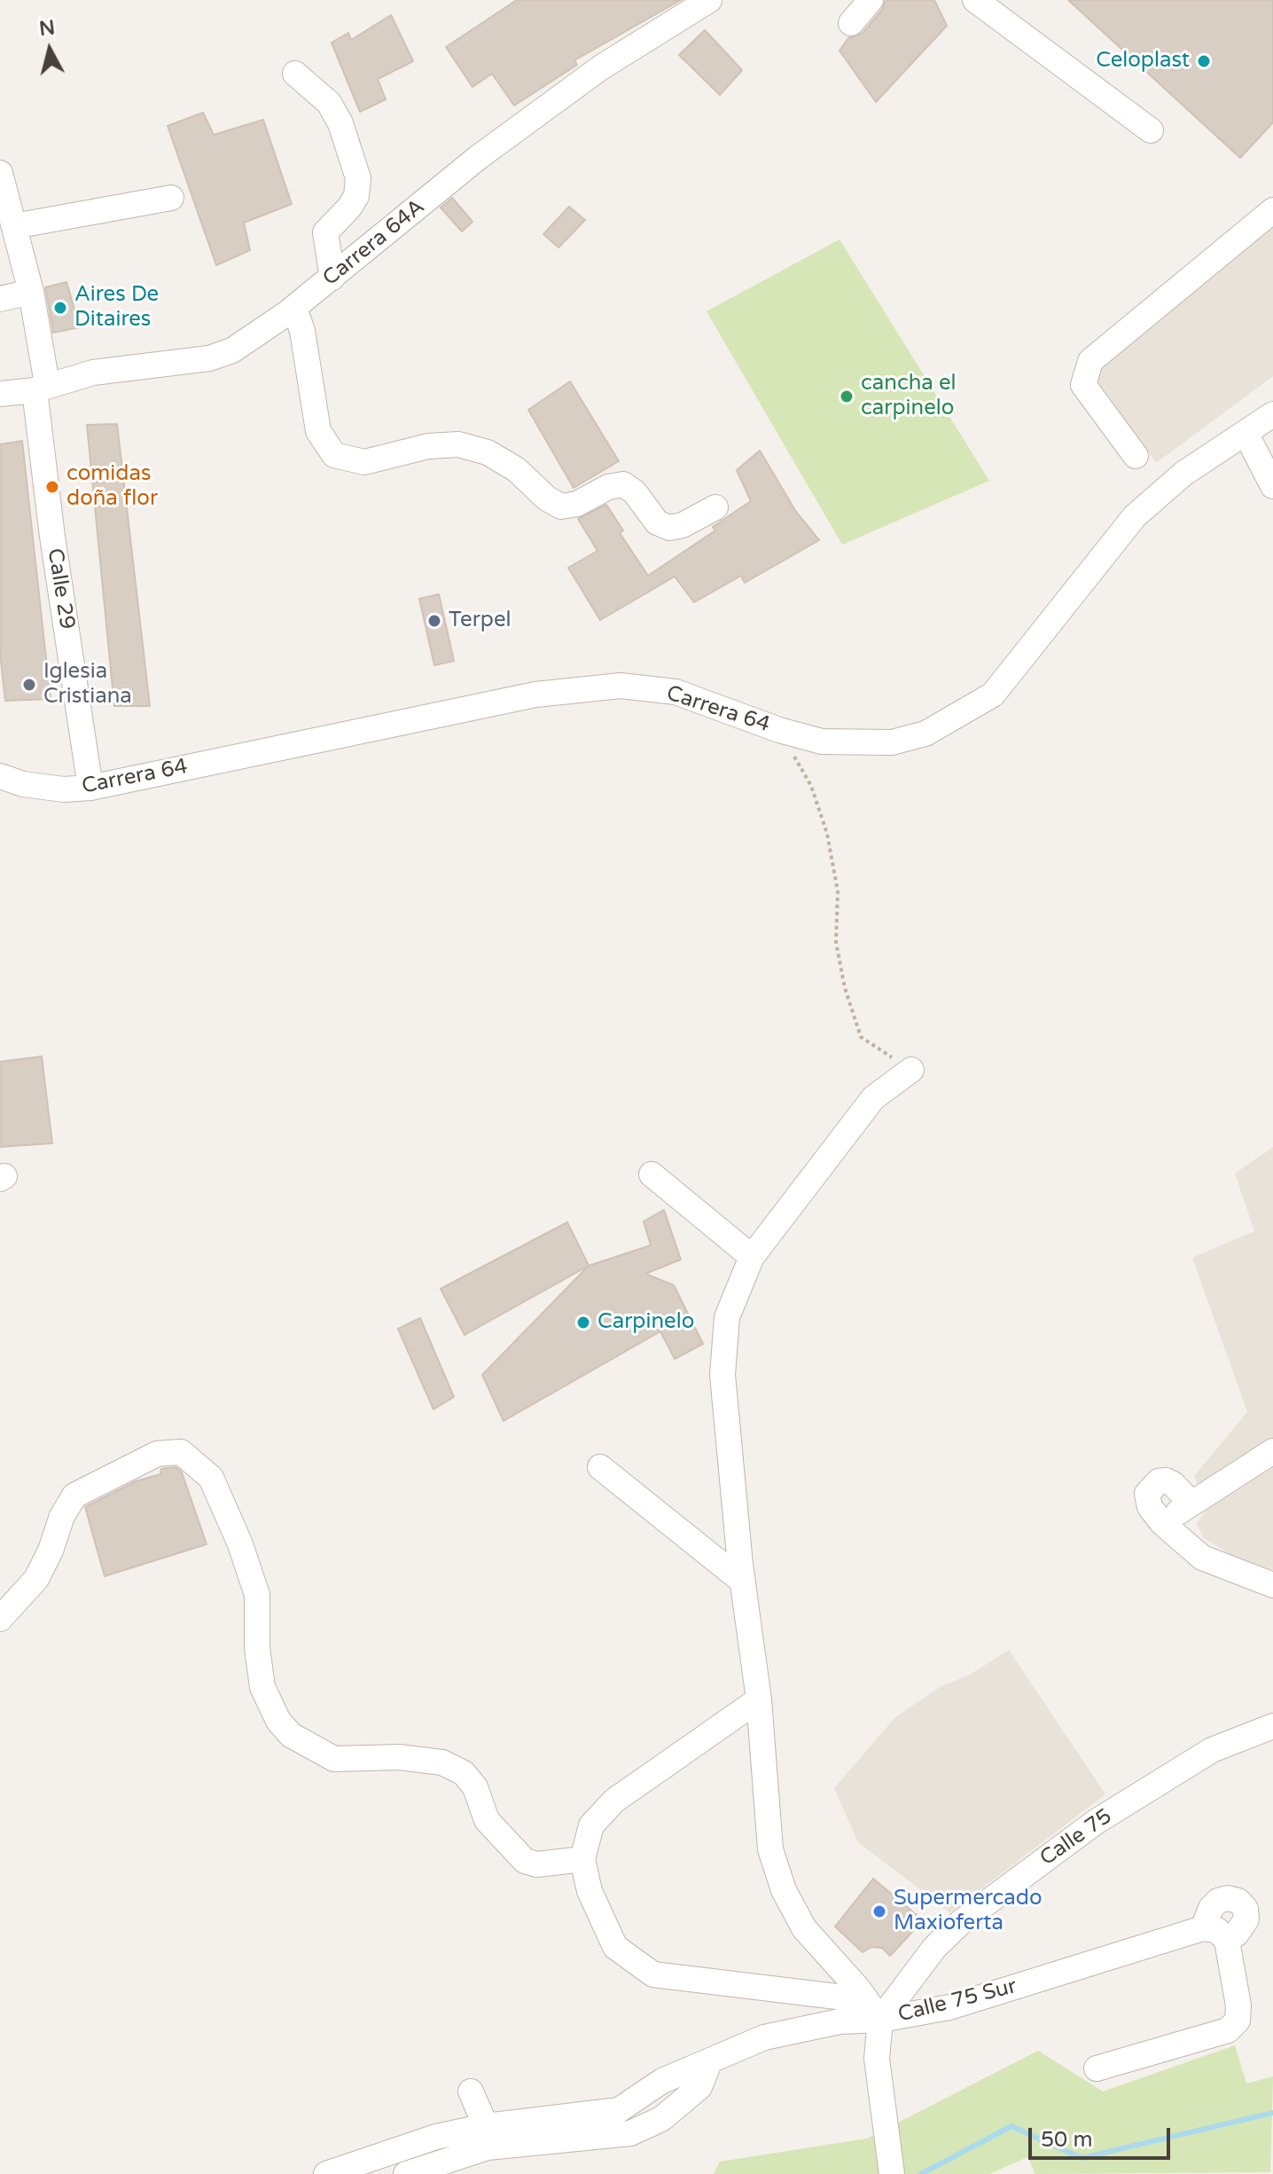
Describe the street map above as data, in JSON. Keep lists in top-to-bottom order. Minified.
{"streets":{"street":["Carrera 64A","Calle 29","Carrera 64","Calle 75","Calle 75 Sur"]},"crossings":[["Carrera 64A","Calle 29"],["Calle 29","Carrera 64"],["Calle 75","Calle 75 Sur"]],"places":["Celoplast","Aires De Ditaires","cancha el carpinelo","comidas doña flor","Terpel","Iglesia Cristiana","Carpinelo","Supermercado Maxioferta"],"scale_bar":"50 m","north":"top"}
